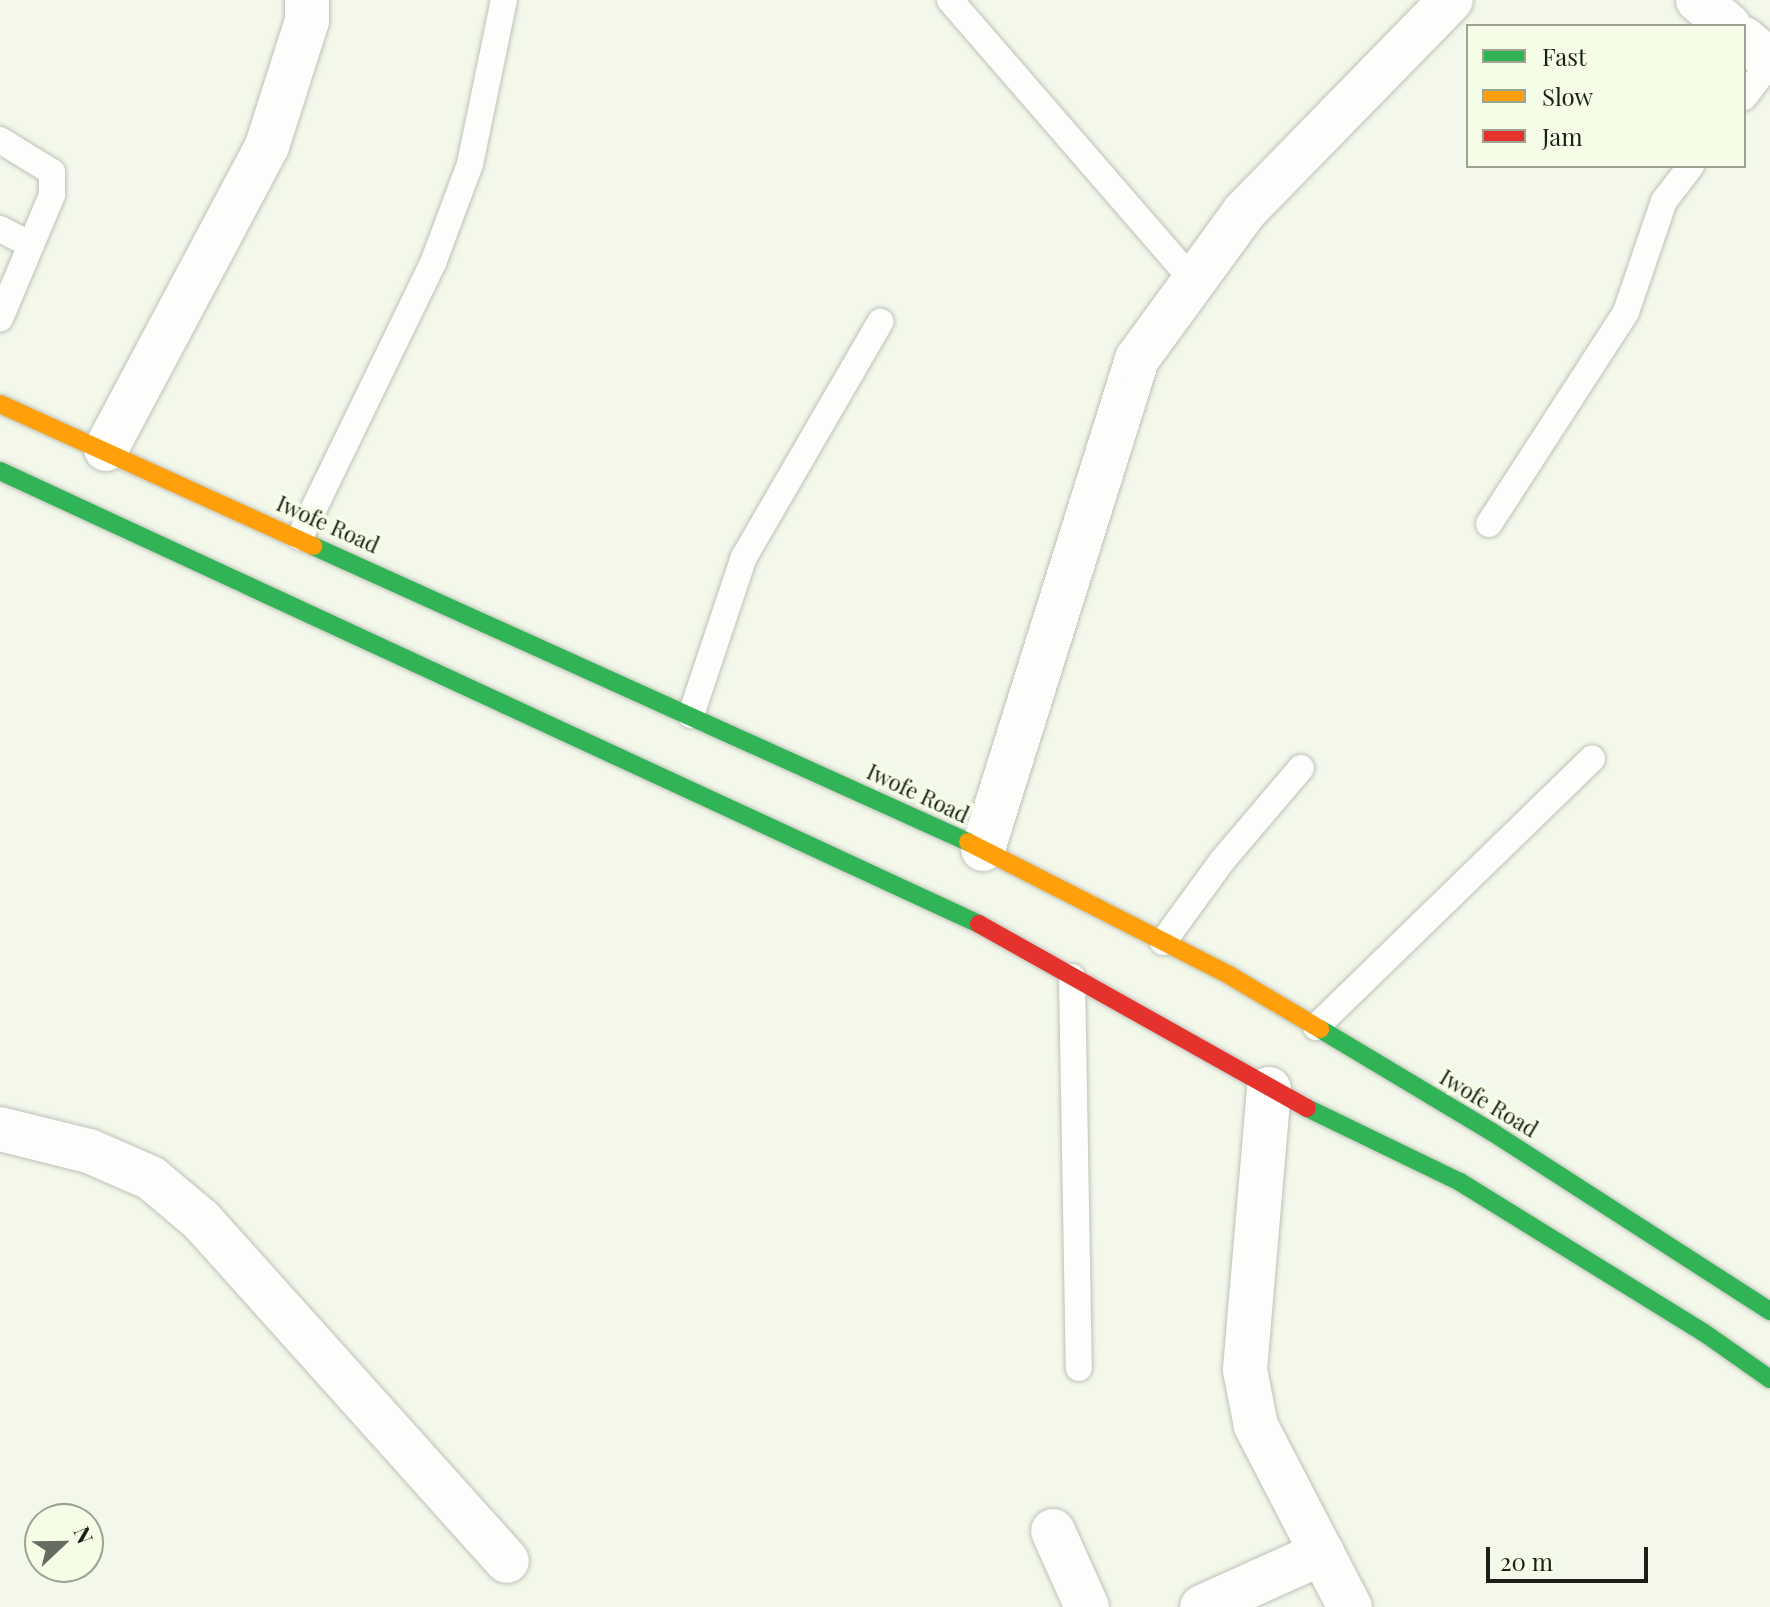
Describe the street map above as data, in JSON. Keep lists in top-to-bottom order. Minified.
{"streets":{"street":["Iwofe Road"]},"legend":["Fast","Slow","Jam"],"scale_bar":"20 m","north":"right"}
